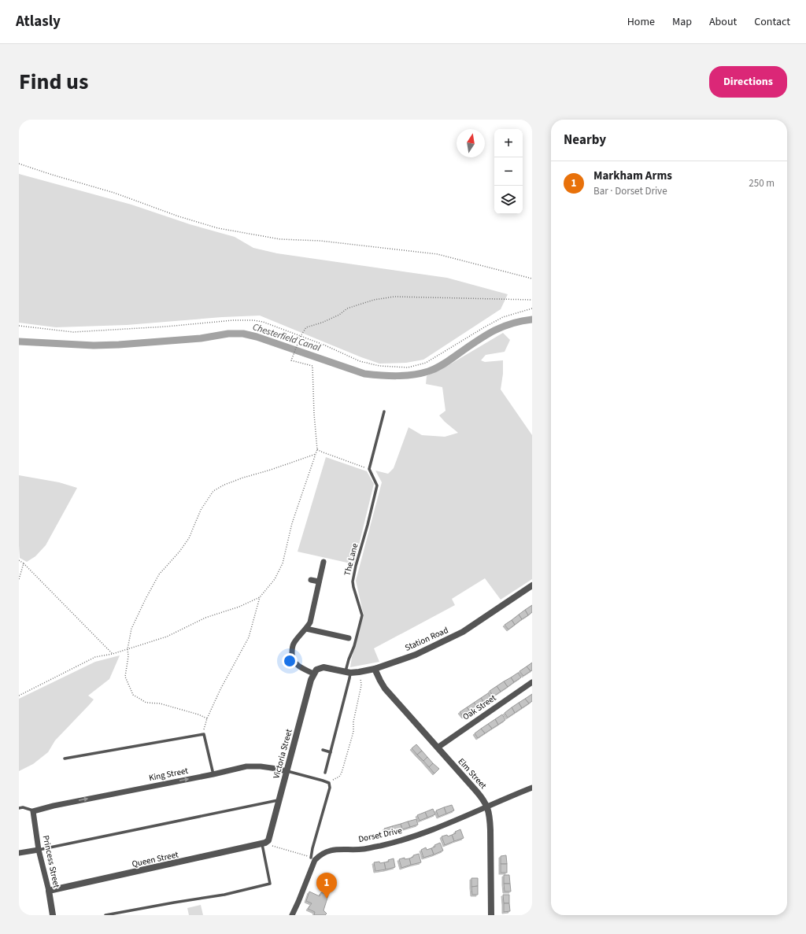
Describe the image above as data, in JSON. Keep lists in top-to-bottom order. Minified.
{"streets":{"street":["Station Road","Oak Street","Victoria Street","Elm Street","King Street","Dorset Drive","Queen Street","Princess Street"],"lane":["The Lane"]},"crossings":[["The Lane","Station Road"],["Station Road","Victoria Street"],["Station Road","Elm Street"],["Oak Street","Elm Street"],["Victoria Street","King Street"],["Victoria Street","Queen Street"],["Elm Street","Dorset Drive"],["King Street","Princess Street"],["Queen Street","Princess Street"]],"one_way":["King Street"],"water":["Chesterfield Canal"],"north":"top","page":{"header":"Atlasly","nav":["Home","Map","About","Contact"],"title":"Find us","buttons":"Directions","heading":"Nearby","map_buttons":["+","−"],"list":[{"mark":"1","name":"Markham Arms","note":"Bar · Dorset Drive","value":"250 m"}],"pins":"1"}}
